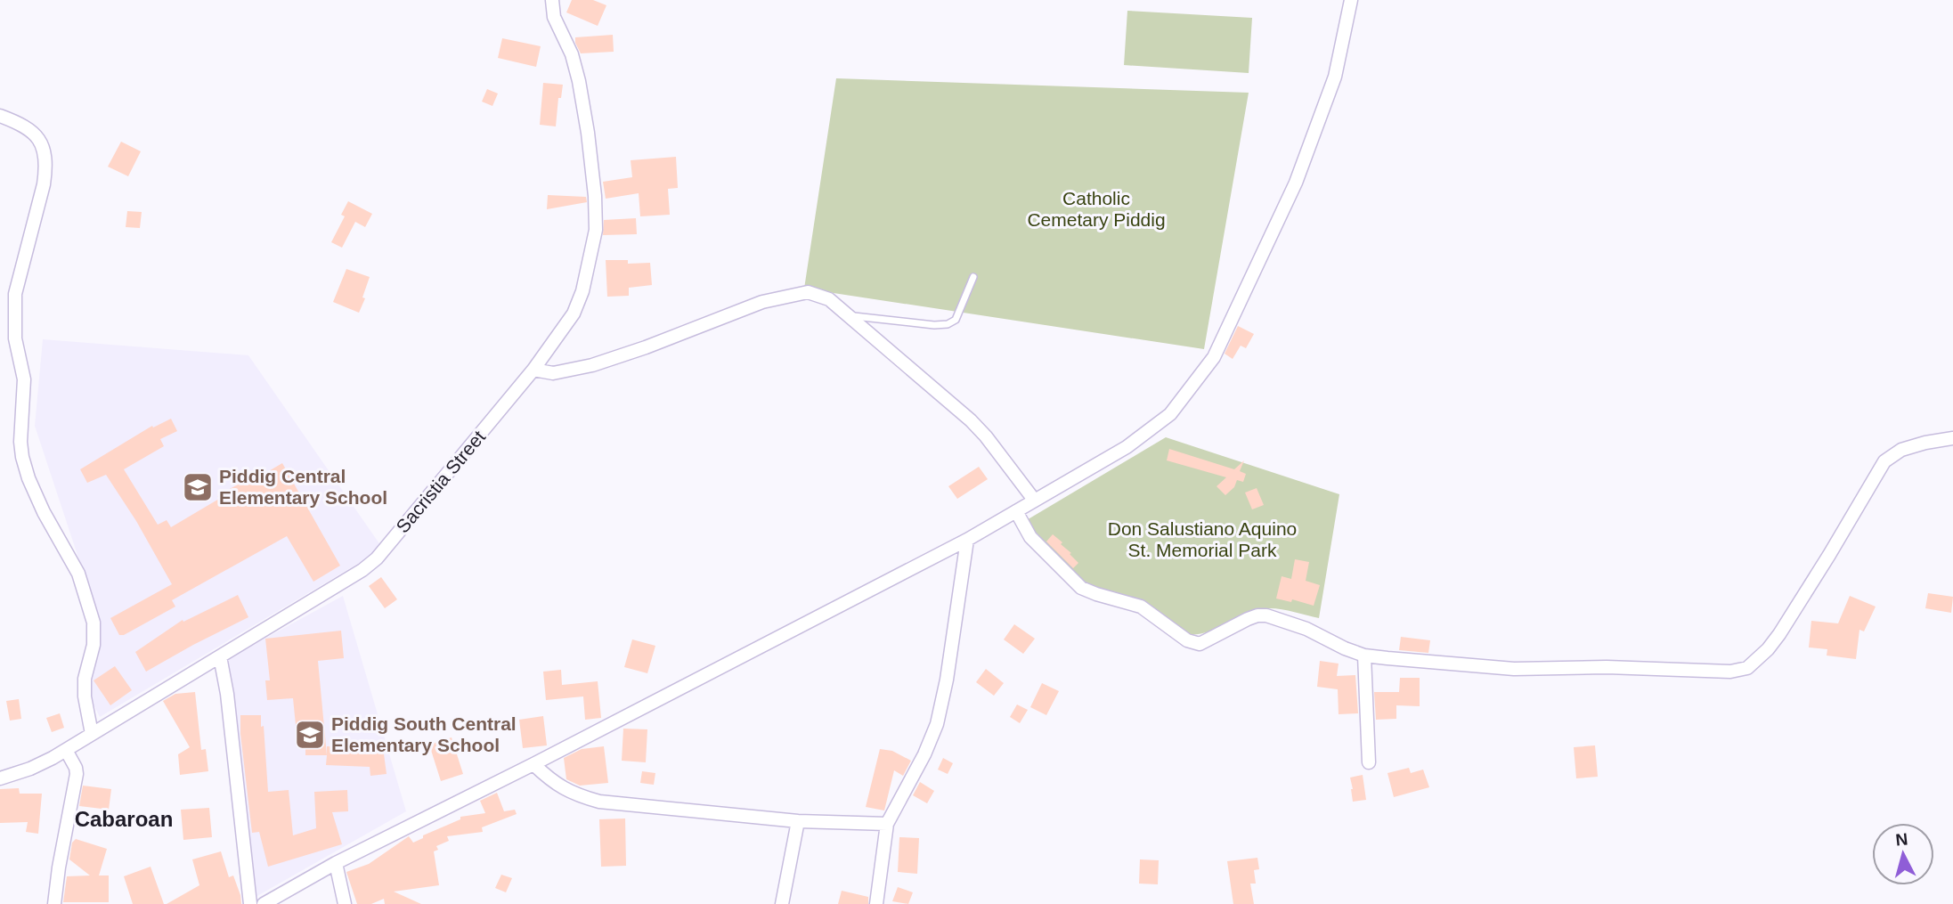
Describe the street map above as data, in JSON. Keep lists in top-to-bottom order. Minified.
{"streets":{"street":["Sacristia Street"]},"districts":["Cabaroan"],"parks":["Catholic Cemetary Piddig","Don Salustiano Aquino St. Memorial Park"],"places":{"school or university":["Piddig Central Elementary School","Piddig South Central Elementary School"]},"north":"top"}
